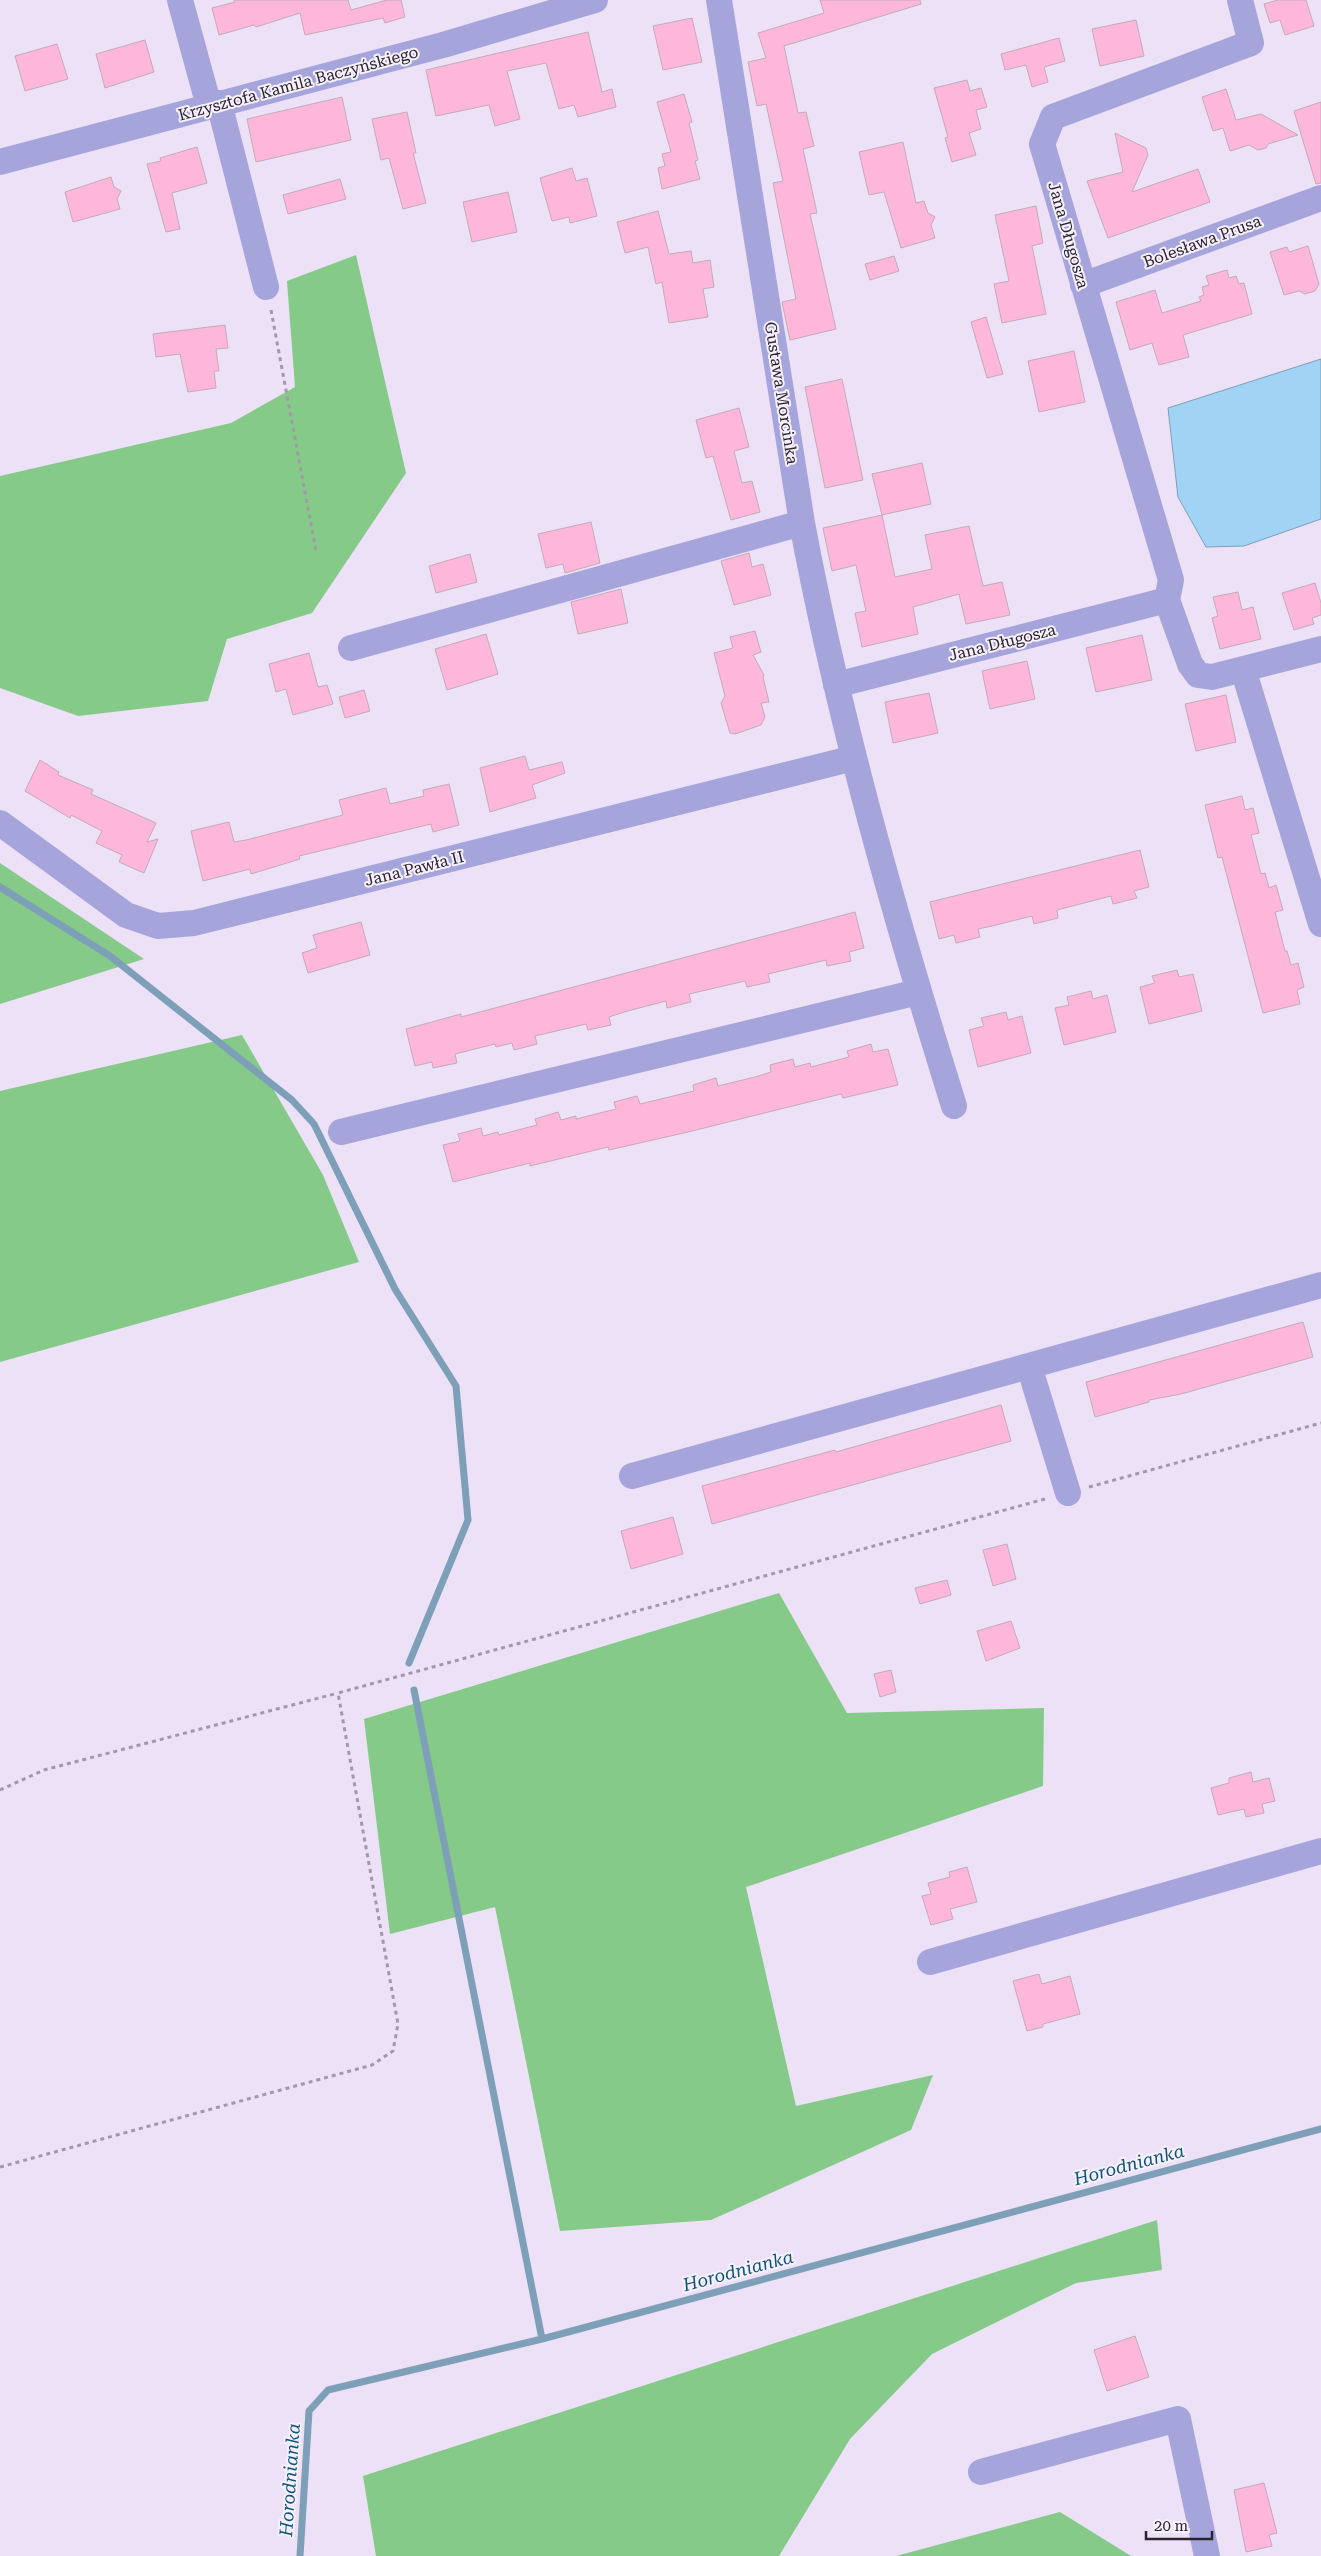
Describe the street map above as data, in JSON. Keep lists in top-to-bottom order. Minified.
{"streets":{"street":["Krzysztofa Kamila Baczyńskiego","Jana Długosza","Bolesława Prusa","Gustawa Morcinka","Jana Pawła II"]},"crossings":[["Jana Długosza","Bolesława Prusa"],["Jana Długosza","Gustawa Morcinka"],["Gustawa Morcinka","Jana Pawła II"]],"water":["Horodnianka"],"scale_bar":"20 m"}
